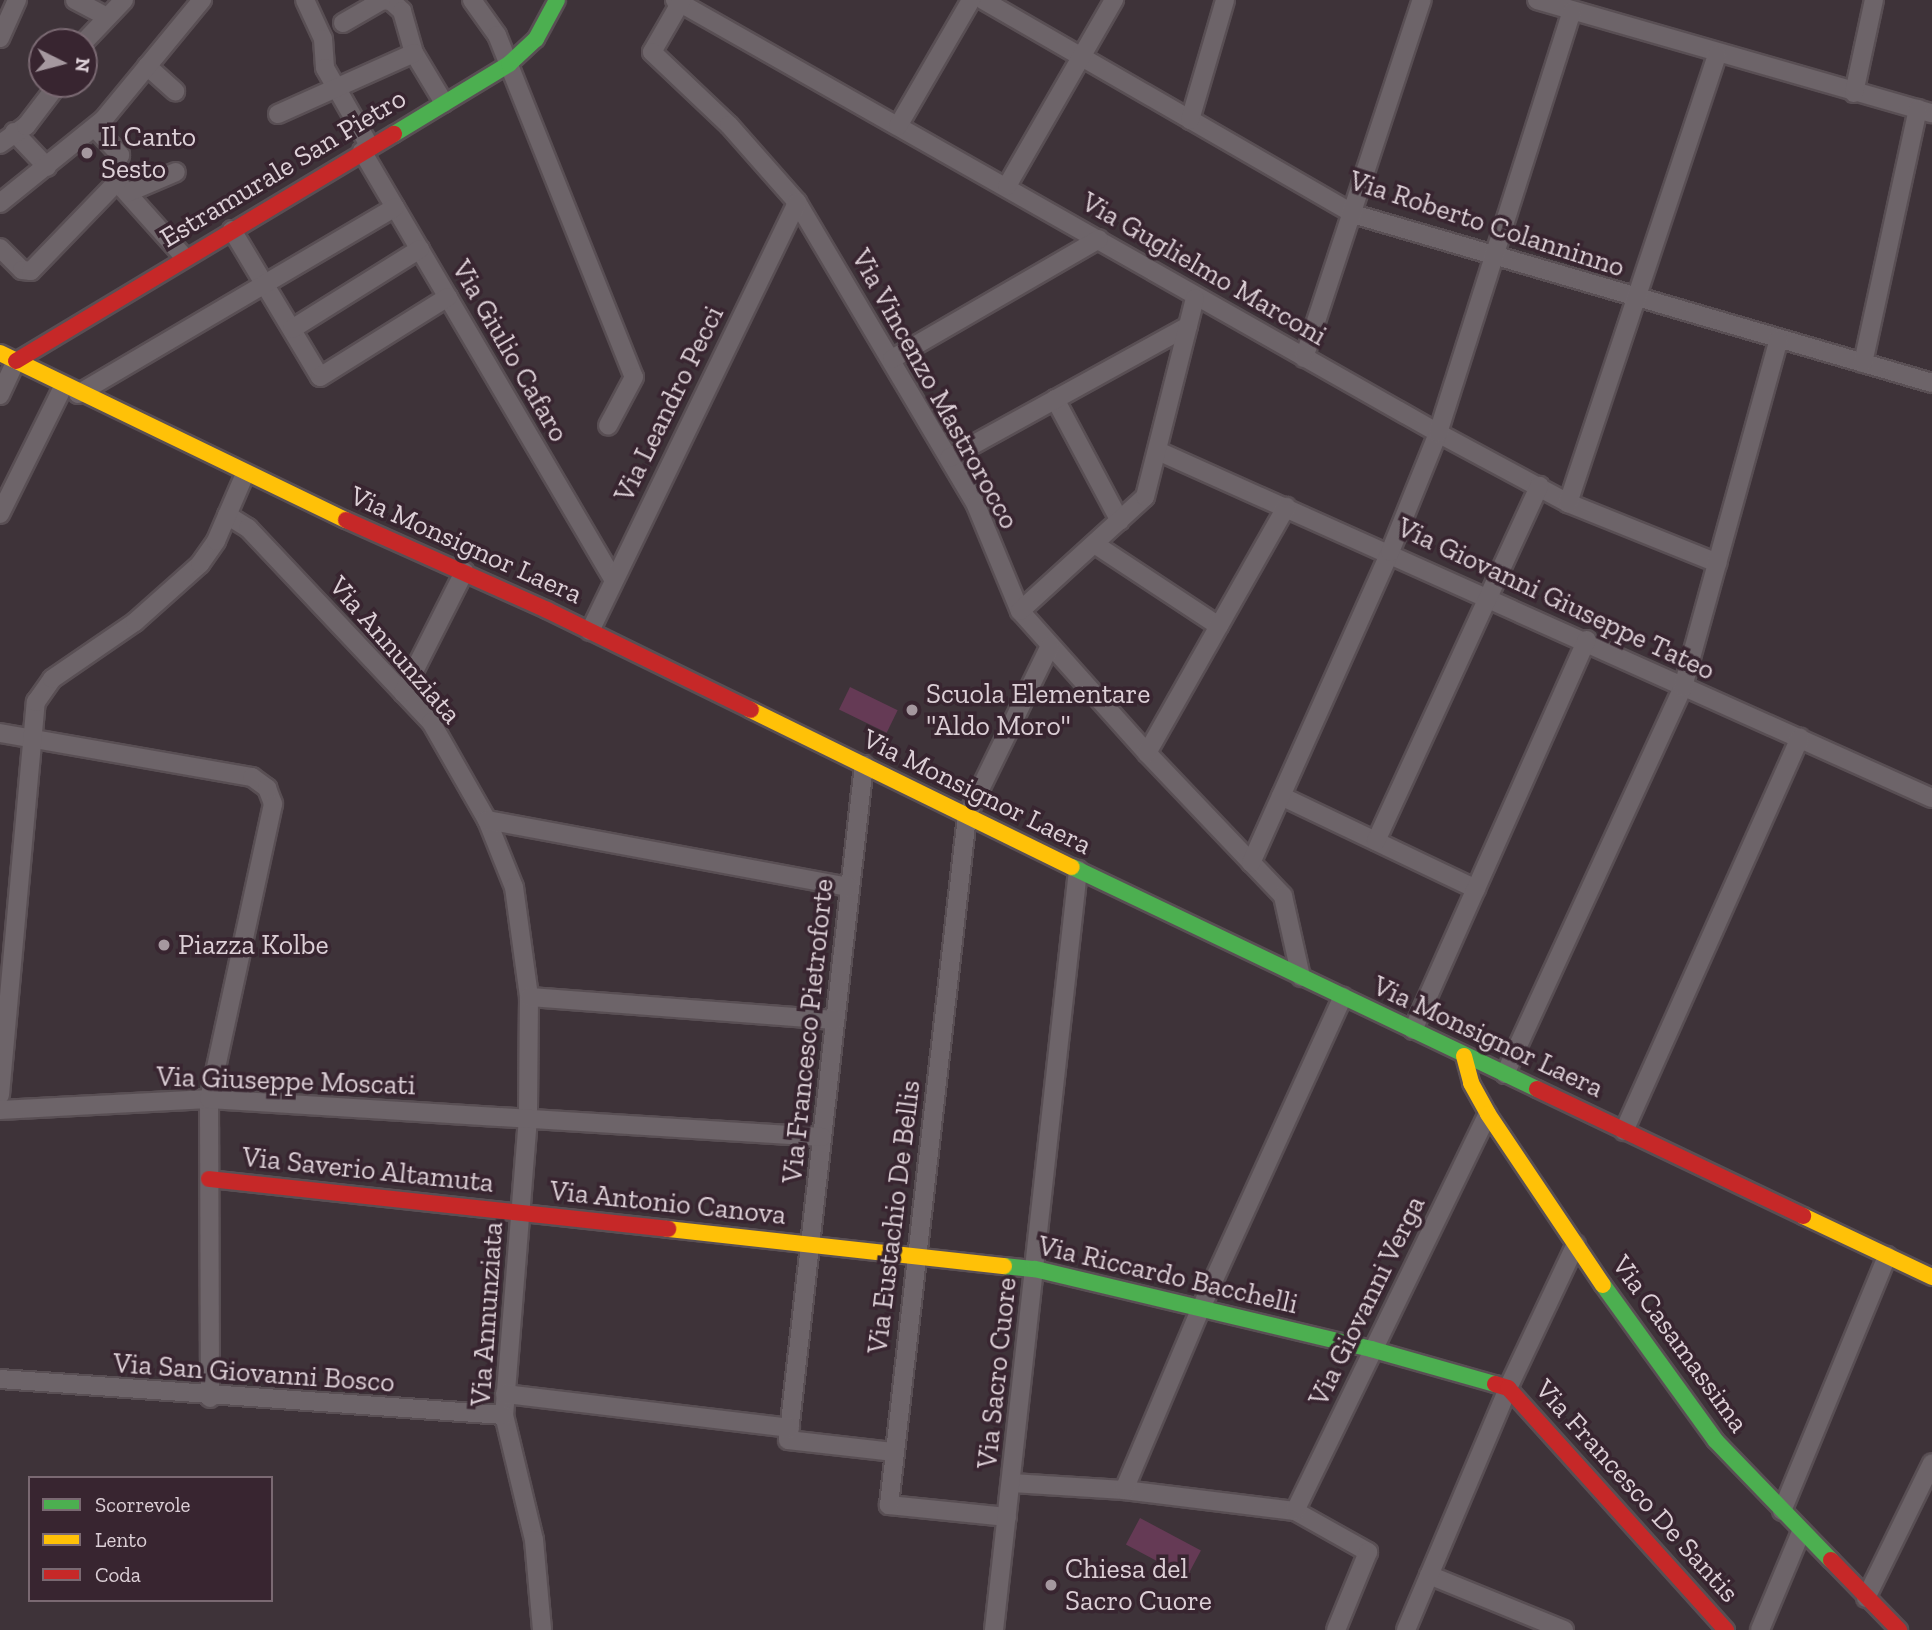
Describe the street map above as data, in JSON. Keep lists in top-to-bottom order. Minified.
{"streets":{"street":["Estramurale San Pietro","Via Roberto Colanninno","Via Guglielmo Marconi","Via Giulio Cafaro","Via Vincenzo Mastrorocco","Via Leandro Pecci","Via Monsignor Laera","Via Giovanni Giuseppe Tateo","Via Annunziata","Via Francesco Pietroforte","Via Giuseppe Moscati","Via Saverio Altamuta","Via Antonio Canova","Via Eustachio De Bellis","Via Riccardo Bacchelli","Via Giovanni Verga","Via Casamassima","Via San Giovanni Bosco","Via Sacro Cuore","Via Francesco De Santis"]},"crossings":[["Estramurale San Pietro","Via Giulio Cafaro"],["Estramurale San Pietro","Via Monsignor Laera"],["Via Guglielmo Marconi","Via Vincenzo Mastrorocco"],["Via Giulio Cafaro","Via Leandro Pecci"],["Via Vincenzo Mastrorocco","Via Leandro Pecci"],["Via Vincenzo Mastrorocco","Via Monsignor Laera"],["Via Vincenzo Mastrorocco","Via Eustachio De Bellis"],["Via Leandro Pecci","Via Monsignor Laera"],["Via Monsignor Laera","Via Francesco Pietroforte"],["Via Monsignor Laera","Via Eustachio De Bellis"],["Via Monsignor Laera","Via Casamassima"],["Via Monsignor Laera","Via Sacro Cuore"],["Via Annunziata","Via Giuseppe Moscati"],["Via Annunziata","Via Saverio Altamuta"],["Via Annunziata","Via Antonio Canova"],["Via Annunziata","Via San Giovanni Bosco"],["Via Francesco Pietroforte","Via Giuseppe Moscati"],["Via Francesco Pietroforte","Via Antonio Canova"],["Via Francesco Pietroforte","Via Riccardo Bacchelli"],["Via Saverio Altamuta","Via Antonio Canova"],["Via Antonio Canova","Via Riccardo Bacchelli"],["Via Eustachio De Bellis","Via Riccardo Bacchelli"],["Via Eustachio De Bellis","Via Sacro Cuore"],["Via Riccardo Bacchelli","Via Giovanni Verga"],["Via Riccardo Bacchelli","Via Sacro Cuore"],["Via Riccardo Bacchelli","Via Francesco De Santis"],["Via Giovanni Verga","Via Casamassima"]],"places":["Il Canto Sesto","Scuola Elementare \"Aldo Moro\"","Piazza Kolbe","Chiesa del Sacro Cuore"],"legend":["Scorrevole","Lento","Coda"],"north":"right"}
